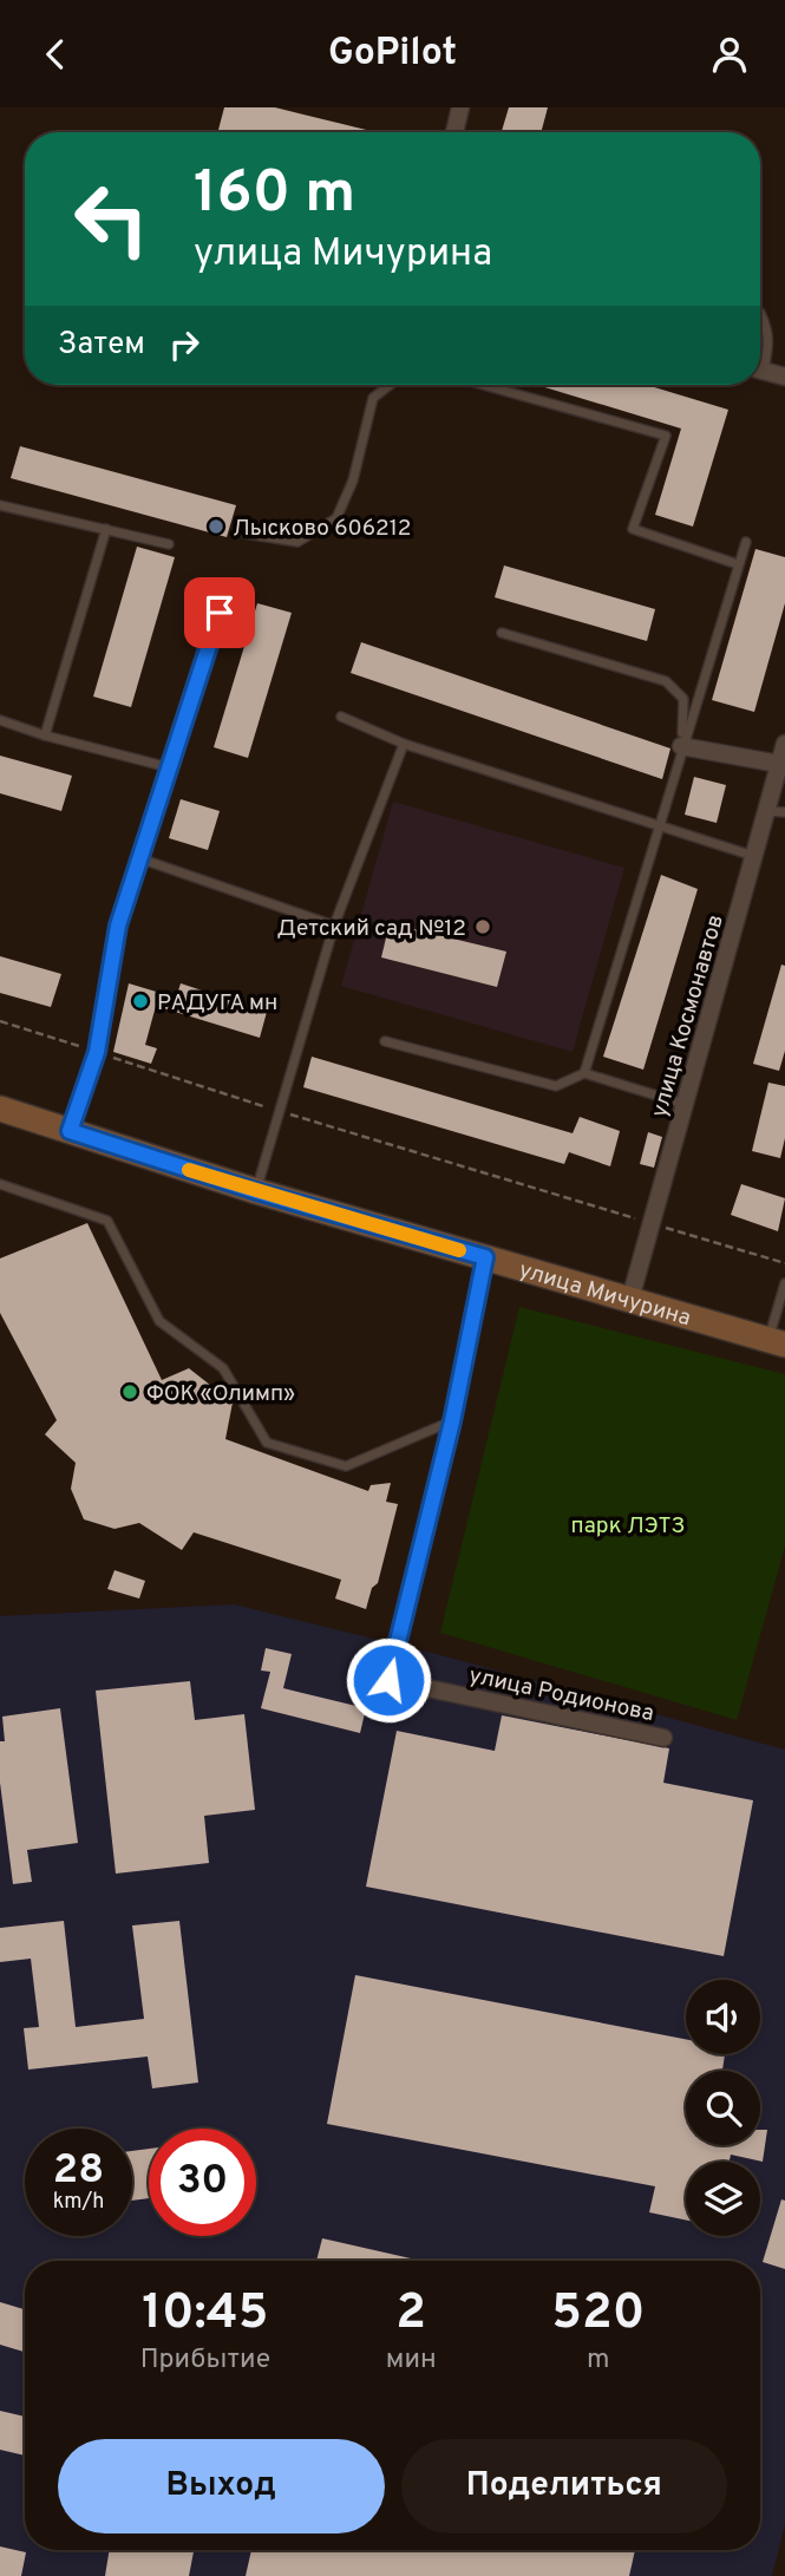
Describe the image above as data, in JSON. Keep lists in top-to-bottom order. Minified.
{"streets":{"main road":["улица Мичурина"],"street":["улица Космонавтов","улица Родионова"]},"crossings":[["улица Космонавтов","улица Мичурина"],["улица Мичурина","улица Родионова"]],"parks":["парк ЛЭТЗ"],"places":["Лысково 606212","Детский сад №12","РАДУГА мн","ФОК «Олимп»"],"page":{"header":"GoPilot","turn":["160 m","улица Мичурина"],"then":"Затем","speed":"28 km/h","limit":"30","eta":["10:45","Прибытие","2","мин","520","m"],"buttons":["Выход","Поделиться"]}}
